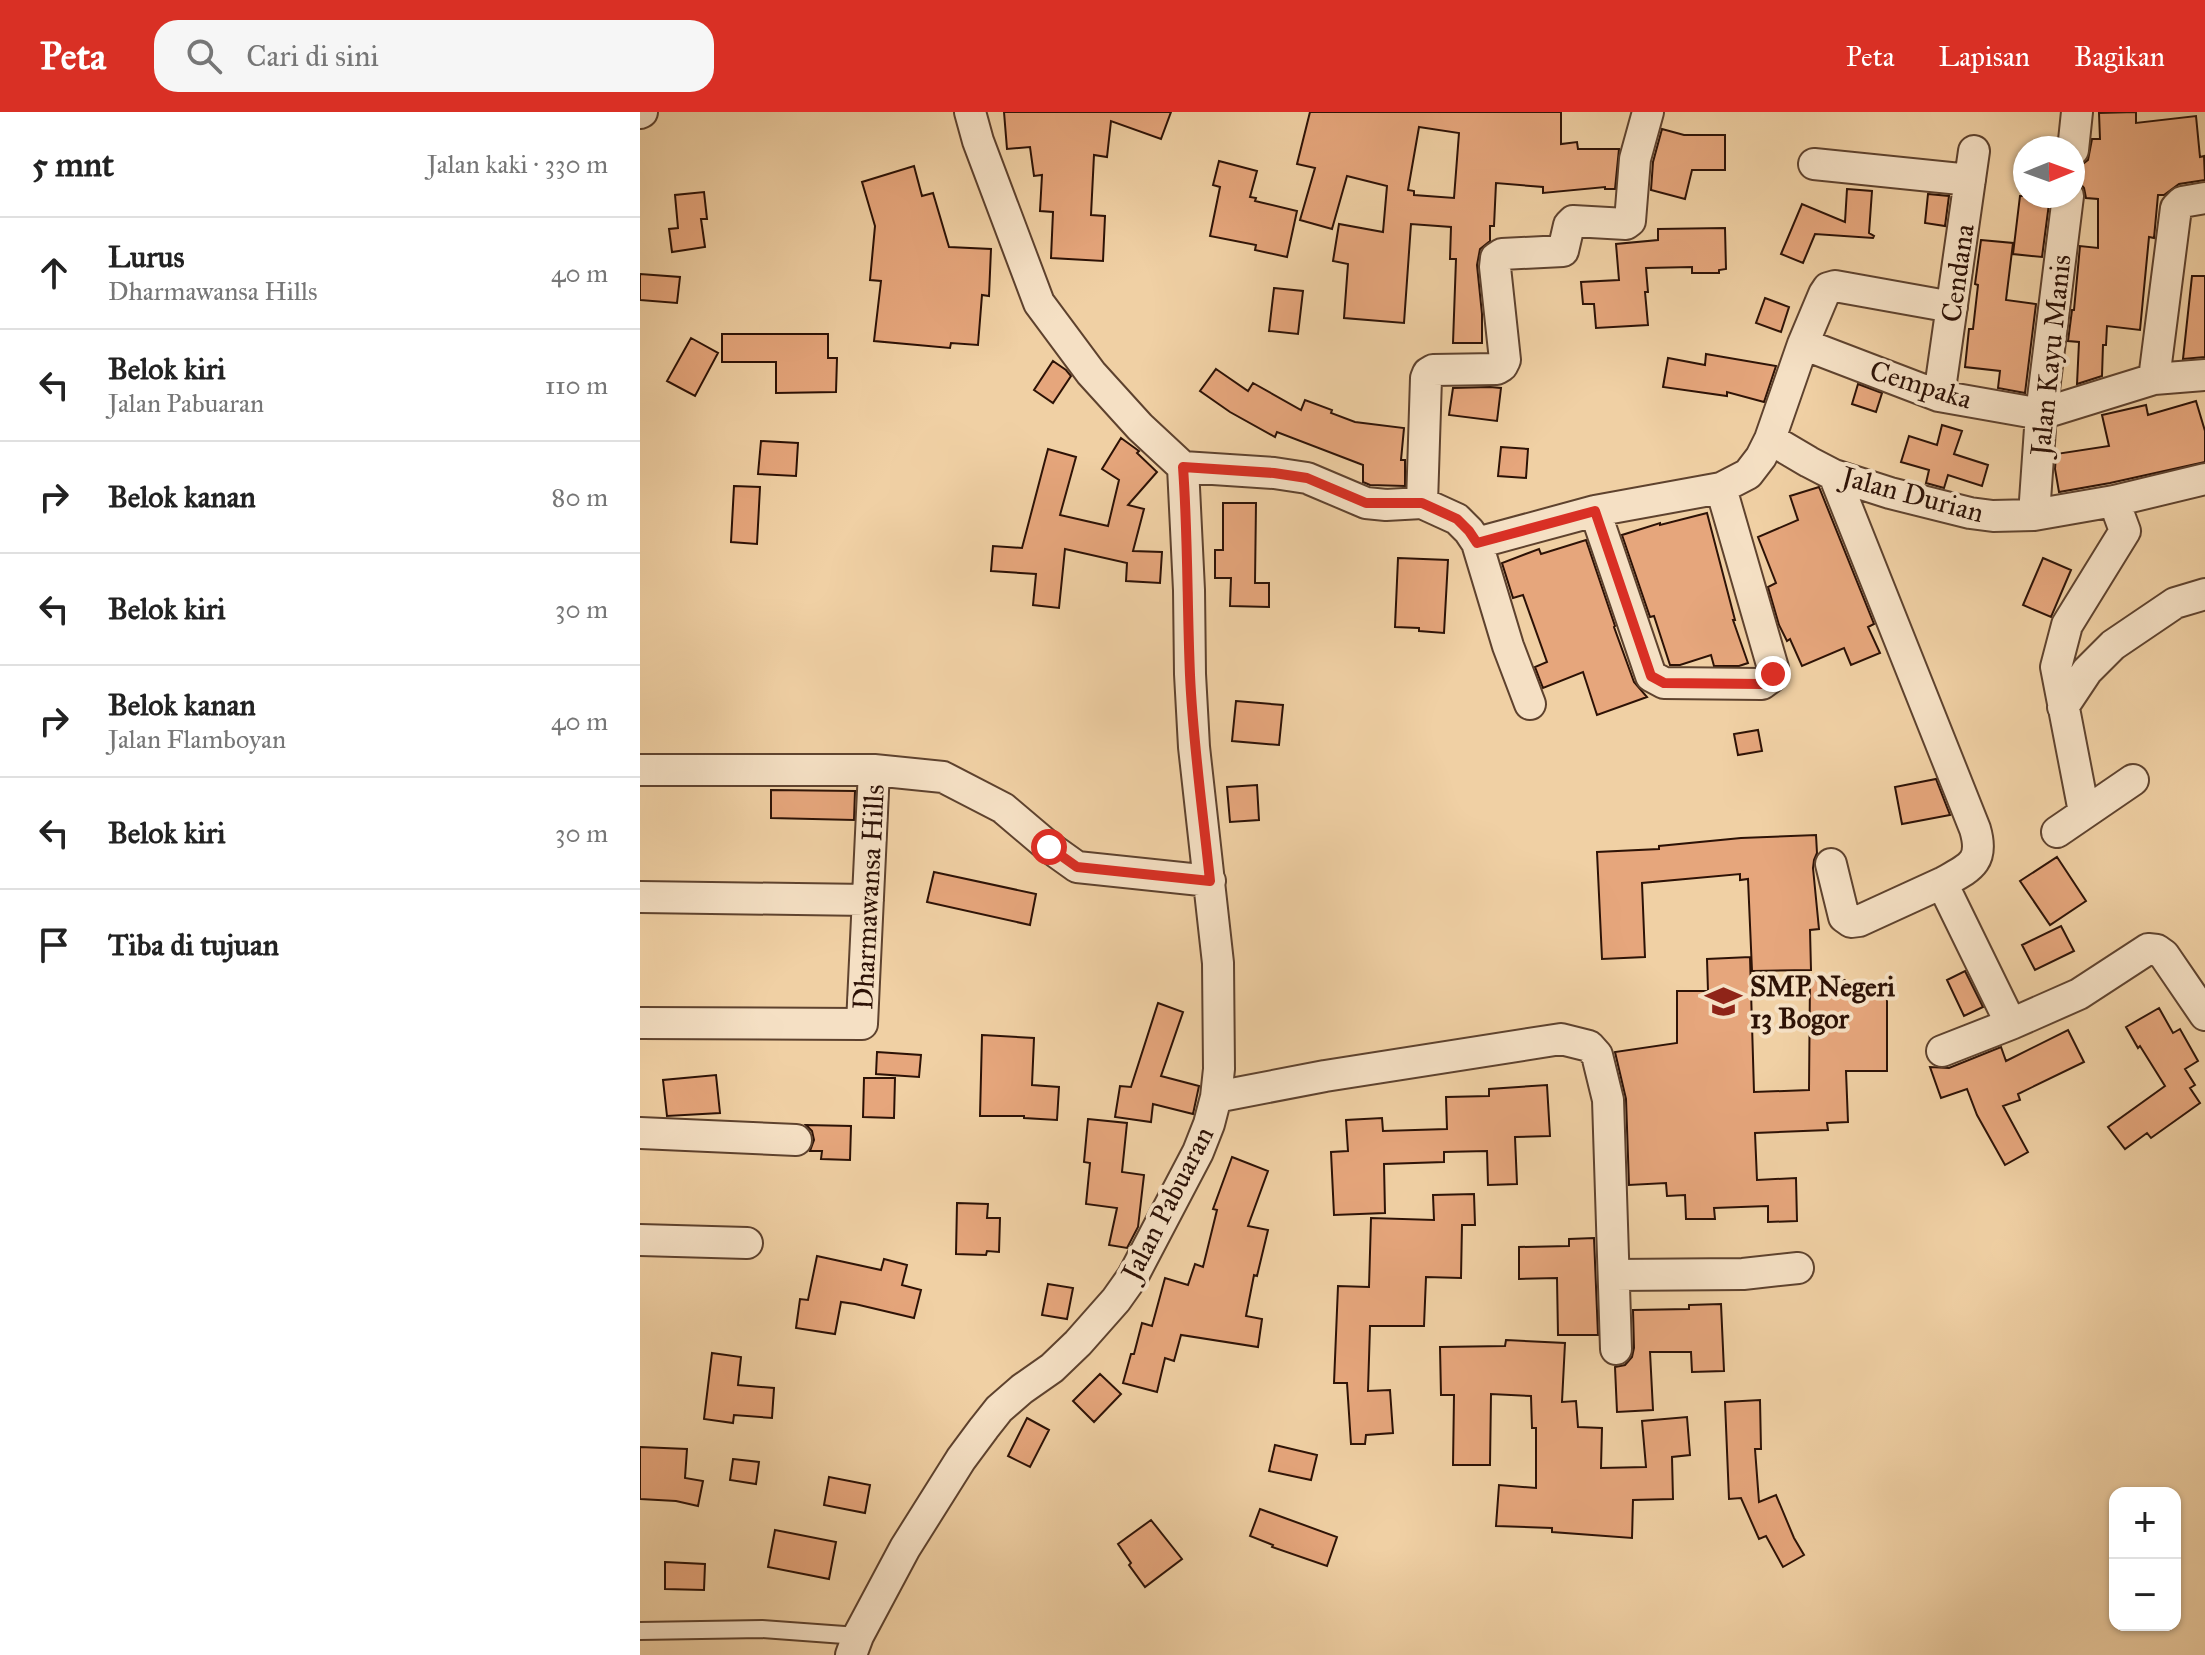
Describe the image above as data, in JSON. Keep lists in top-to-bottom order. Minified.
{"streets":{"street":["Cendana","Jalan Kayu Manis","Cempaka","Jalan Durian","Dharmawansa Hills","Jalan Pabuaran"]},"crossings":[["Cendana","Cempaka"],["Jalan Kayu Manis","Cempaka"],["Jalan Kayu Manis","Jalan Durian"],["Dharmawansa Hills","Jalan Pabuaran"]],"places":{"school or university":["SMP Negeri 13 Bogor"]},"north":"right","page":{"header":"Peta","search":"Cari di sini","nav":["Peta","Lapisan","Bagikan"],"heading":["5 mnt","Jalan kaki · 330 m"],"list":[["Lurus","Dharmawansa Hills","40 m"],["Belok kiri","Jalan Pabuaran","110 m"],["Belok kanan","80 m"],["Belok kiri","30 m"],["Belok kanan","Jalan Flamboyan","40 m"],["Belok kiri","30 m"],"Tiba di tujuan"],"map_buttons":["+","−"]}}
